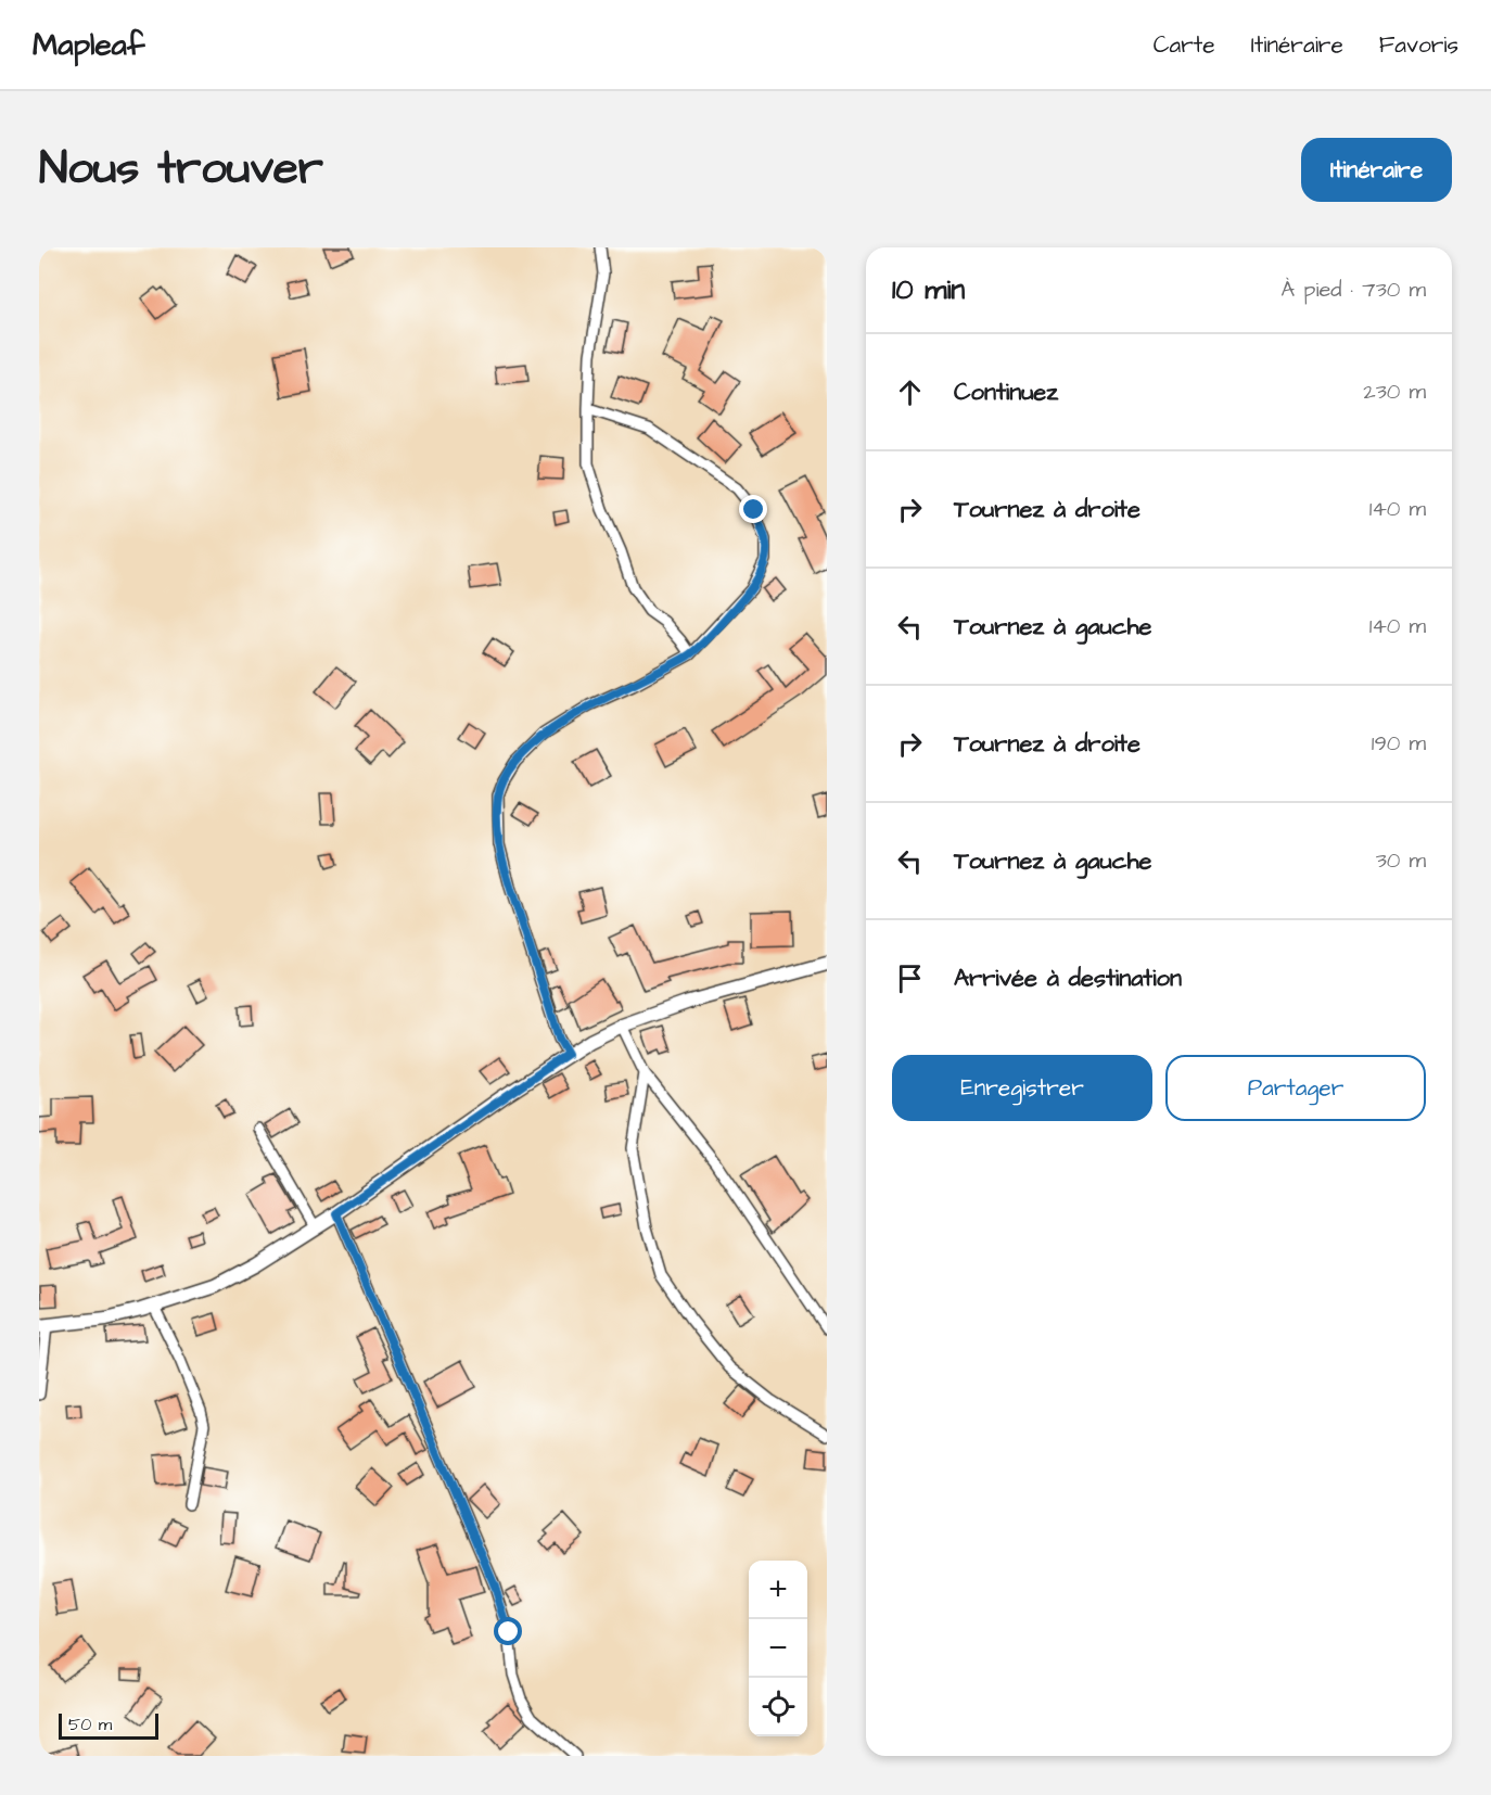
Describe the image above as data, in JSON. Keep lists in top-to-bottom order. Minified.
{"scale_bar":"50 m","page":{"header":"Mapleaf","nav":["Carte","Itinéraire","Favoris"],"title":"Nous trouver","buttons":["Itinéraire",["Enregistrer","Partager"]],"heading":["10 min","À pied · 730 m"],"list":[["Continuez","230 m"],["Tournez à droite","140 m"],["Tournez à gauche","140 m"],["Tournez à droite","190 m"],["Tournez à gauche","30 m"],"Arrivée à destination"],"map_buttons":["+","−"],"scale":"50 m"}}
